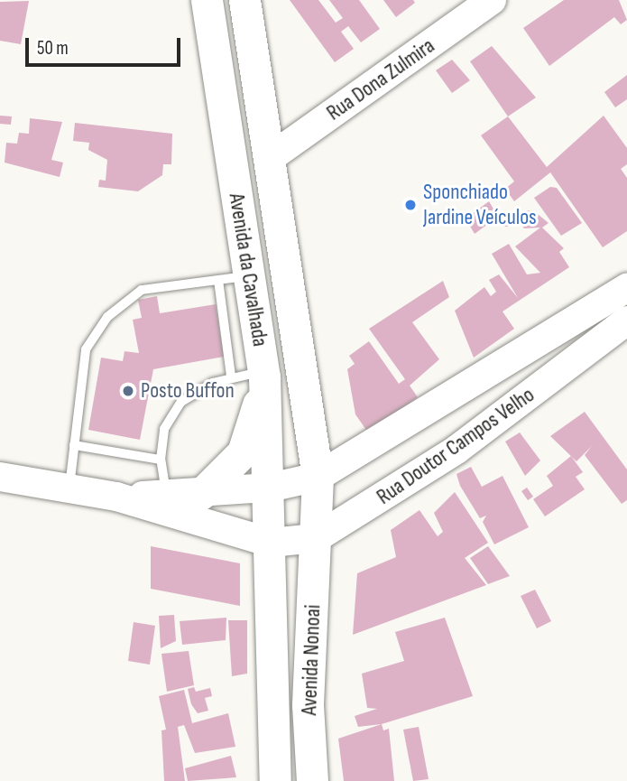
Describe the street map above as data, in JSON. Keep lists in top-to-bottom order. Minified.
{"streets":{"main road":["Rua Dona Zulmira","Avenida da Cavalhada","Rua Doutor Campos Velho","Avenida Nonoai"]},"crossings":[["Rua Dona Zulmira","Avenida da Cavalhada"],["Avenida da Cavalhada","Rua Doutor Campos Velho"],["Avenida da Cavalhada","Avenida Nonoai"],["Rua Doutor Campos Velho","Avenida Nonoai"]],"places":["Sponchiado Jardine Veículos","Posto Buffon"],"scale_bar":"50 m"}
